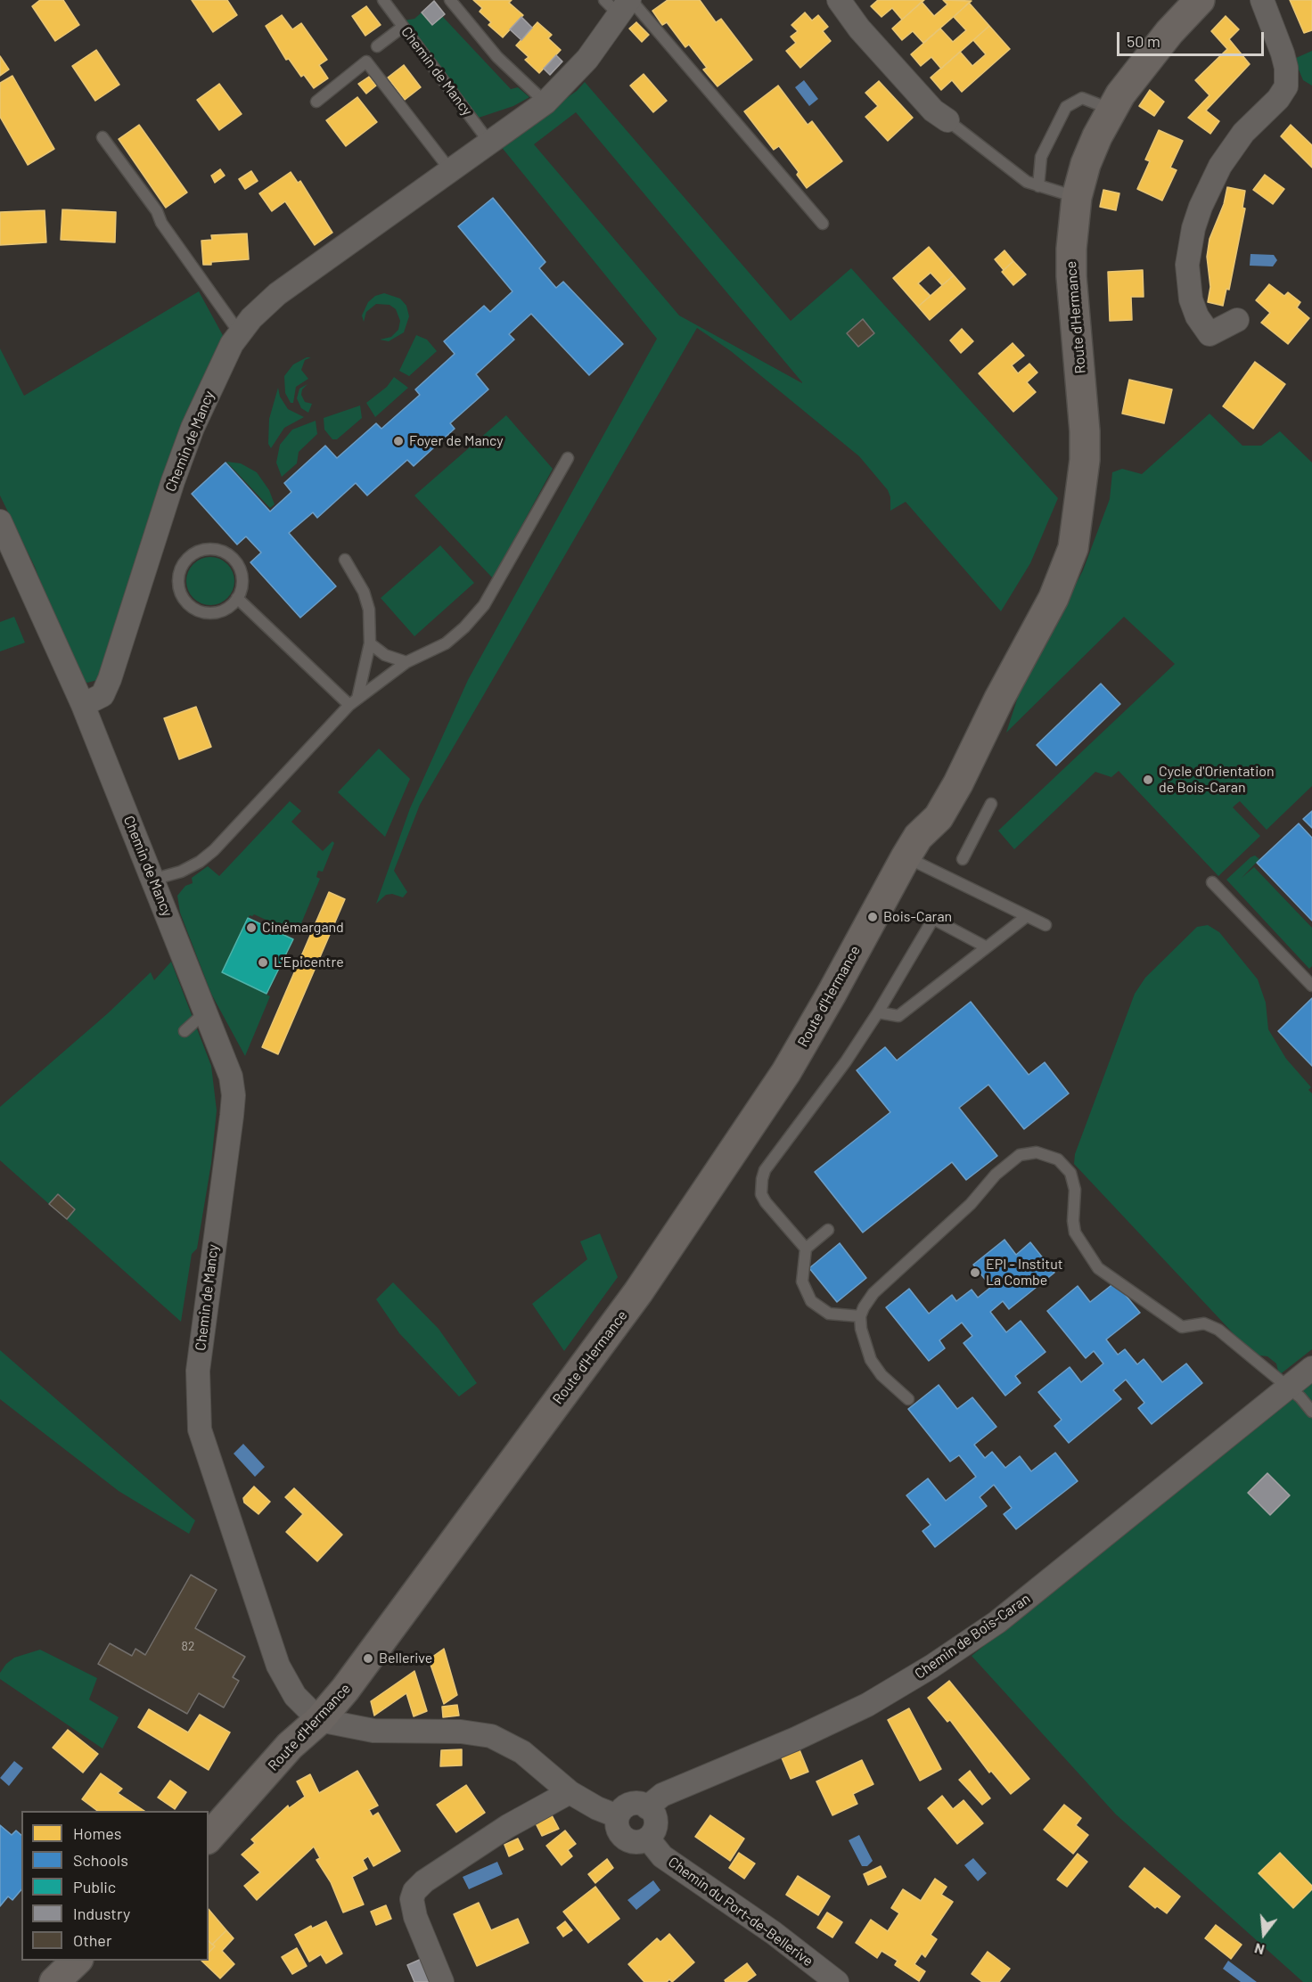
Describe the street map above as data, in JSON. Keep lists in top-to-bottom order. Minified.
{"streets":{"main road":["Route d'Hermance"],"street":["Chemin de Mancy","Chemin de Bois-Caran","Chemin du Port-de-Bellerive"]},"crossings":[["Chemin de Mancy","Route d'Hermance"],["Chemin de Bois-Caran","Chemin du Port-de-Bellerive"]],"places":["Foyer de Mancy","Cycle d'Orientation de Bois-Caran","Bois-Caran","Cinémargand","L'Epicentre","EPI - Institut La Combe","Bellerive"],"house_numbers":["82"],"legend":["Homes","Schools","Public","Industry","Other"],"scale_bar":"50 m","north":"bottom"}
